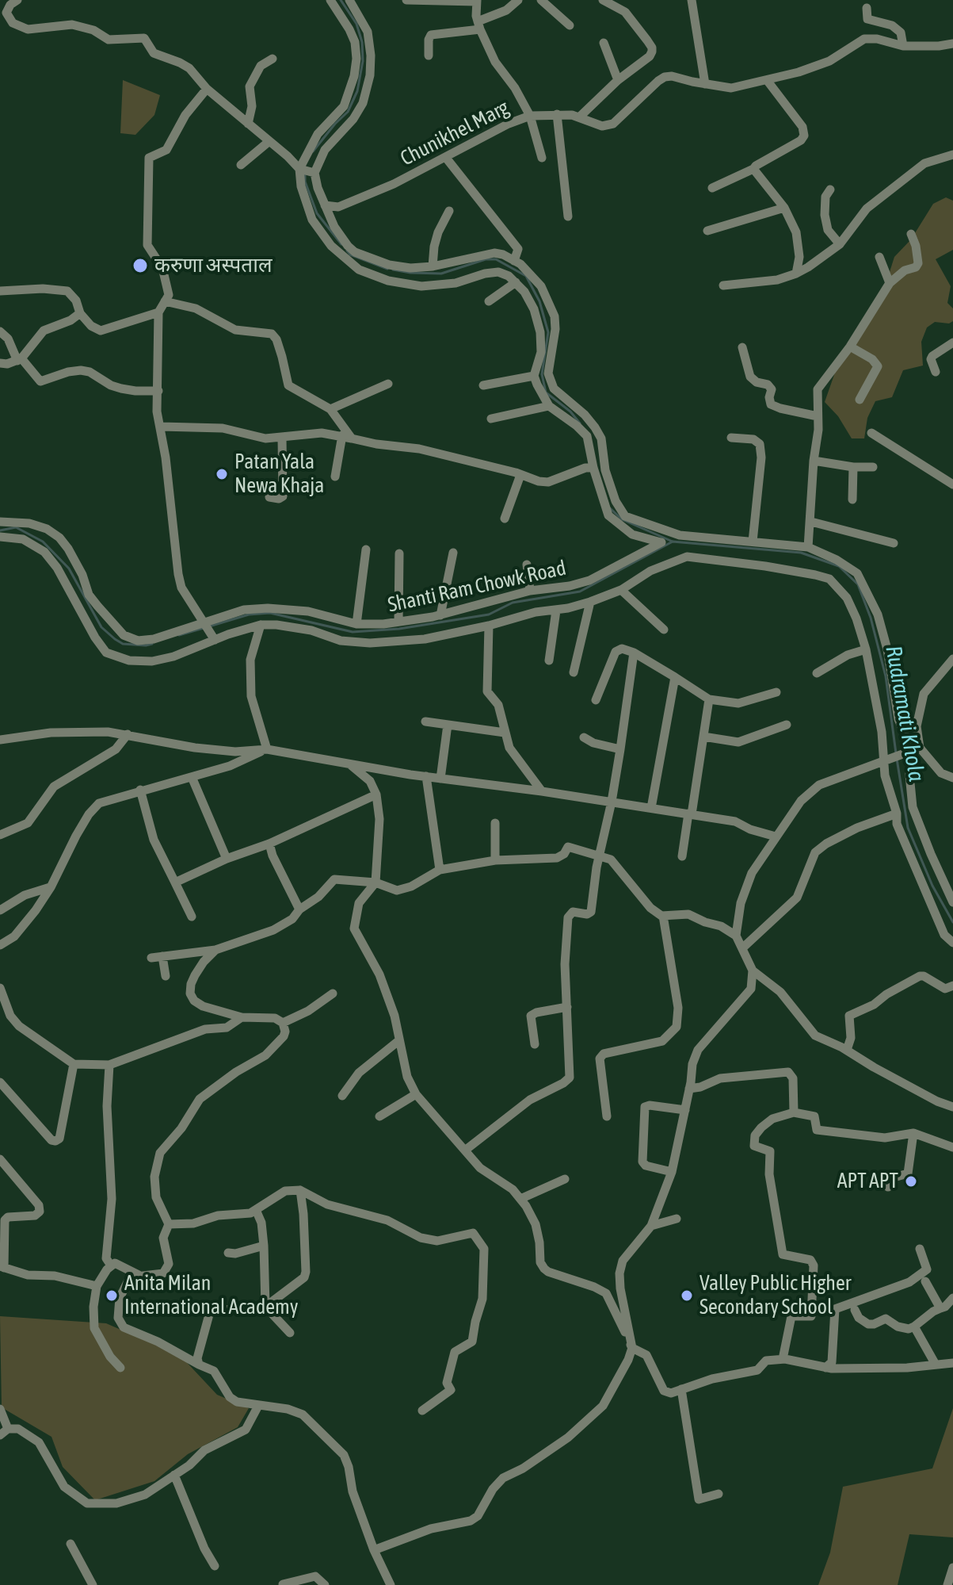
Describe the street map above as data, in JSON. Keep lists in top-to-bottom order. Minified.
{"streets":{"street":["Chunikhel Marg","Shanti Ram Chowk Road"]},"water":["Rudramati Khola"],"places":["करुणा अस्पताल","Patan Yala Newa Khaja","APT APT","Anita Milan International Academy","Valley Public Higher Secondary School"]}
